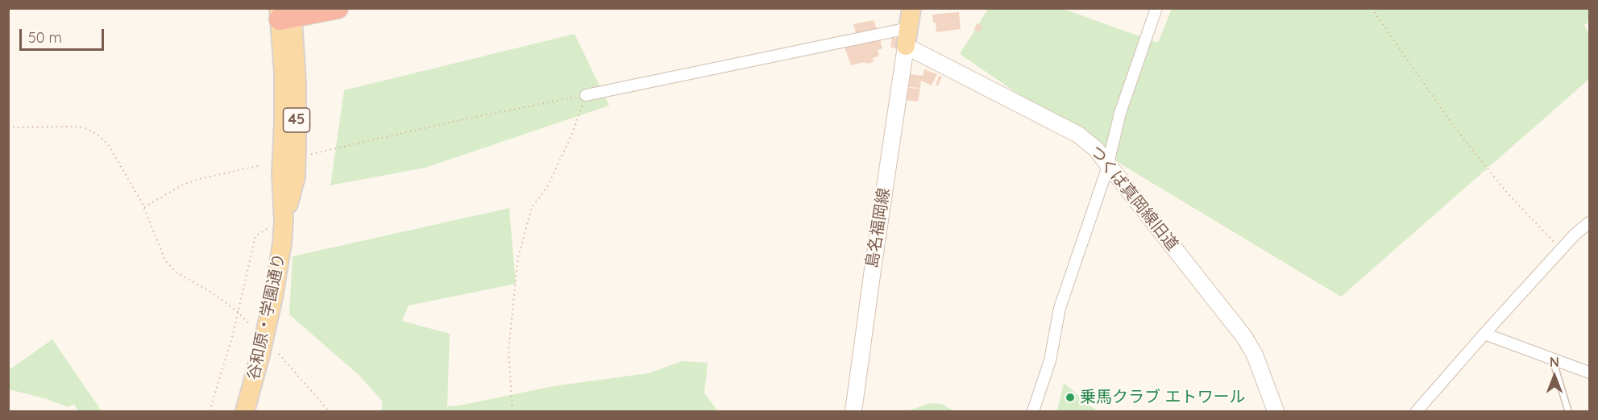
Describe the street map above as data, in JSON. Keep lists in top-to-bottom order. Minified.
{"streets":{"main road":["45","谷和原・学園通り"],"street":["つくば真岡線旧道","島名福岡線"]},"crossings":[["つくば真岡線旧道","島名福岡線"]],"places":["乗馬クラブ エトワール"],"scale_bar":"50 m","north":"top"}
